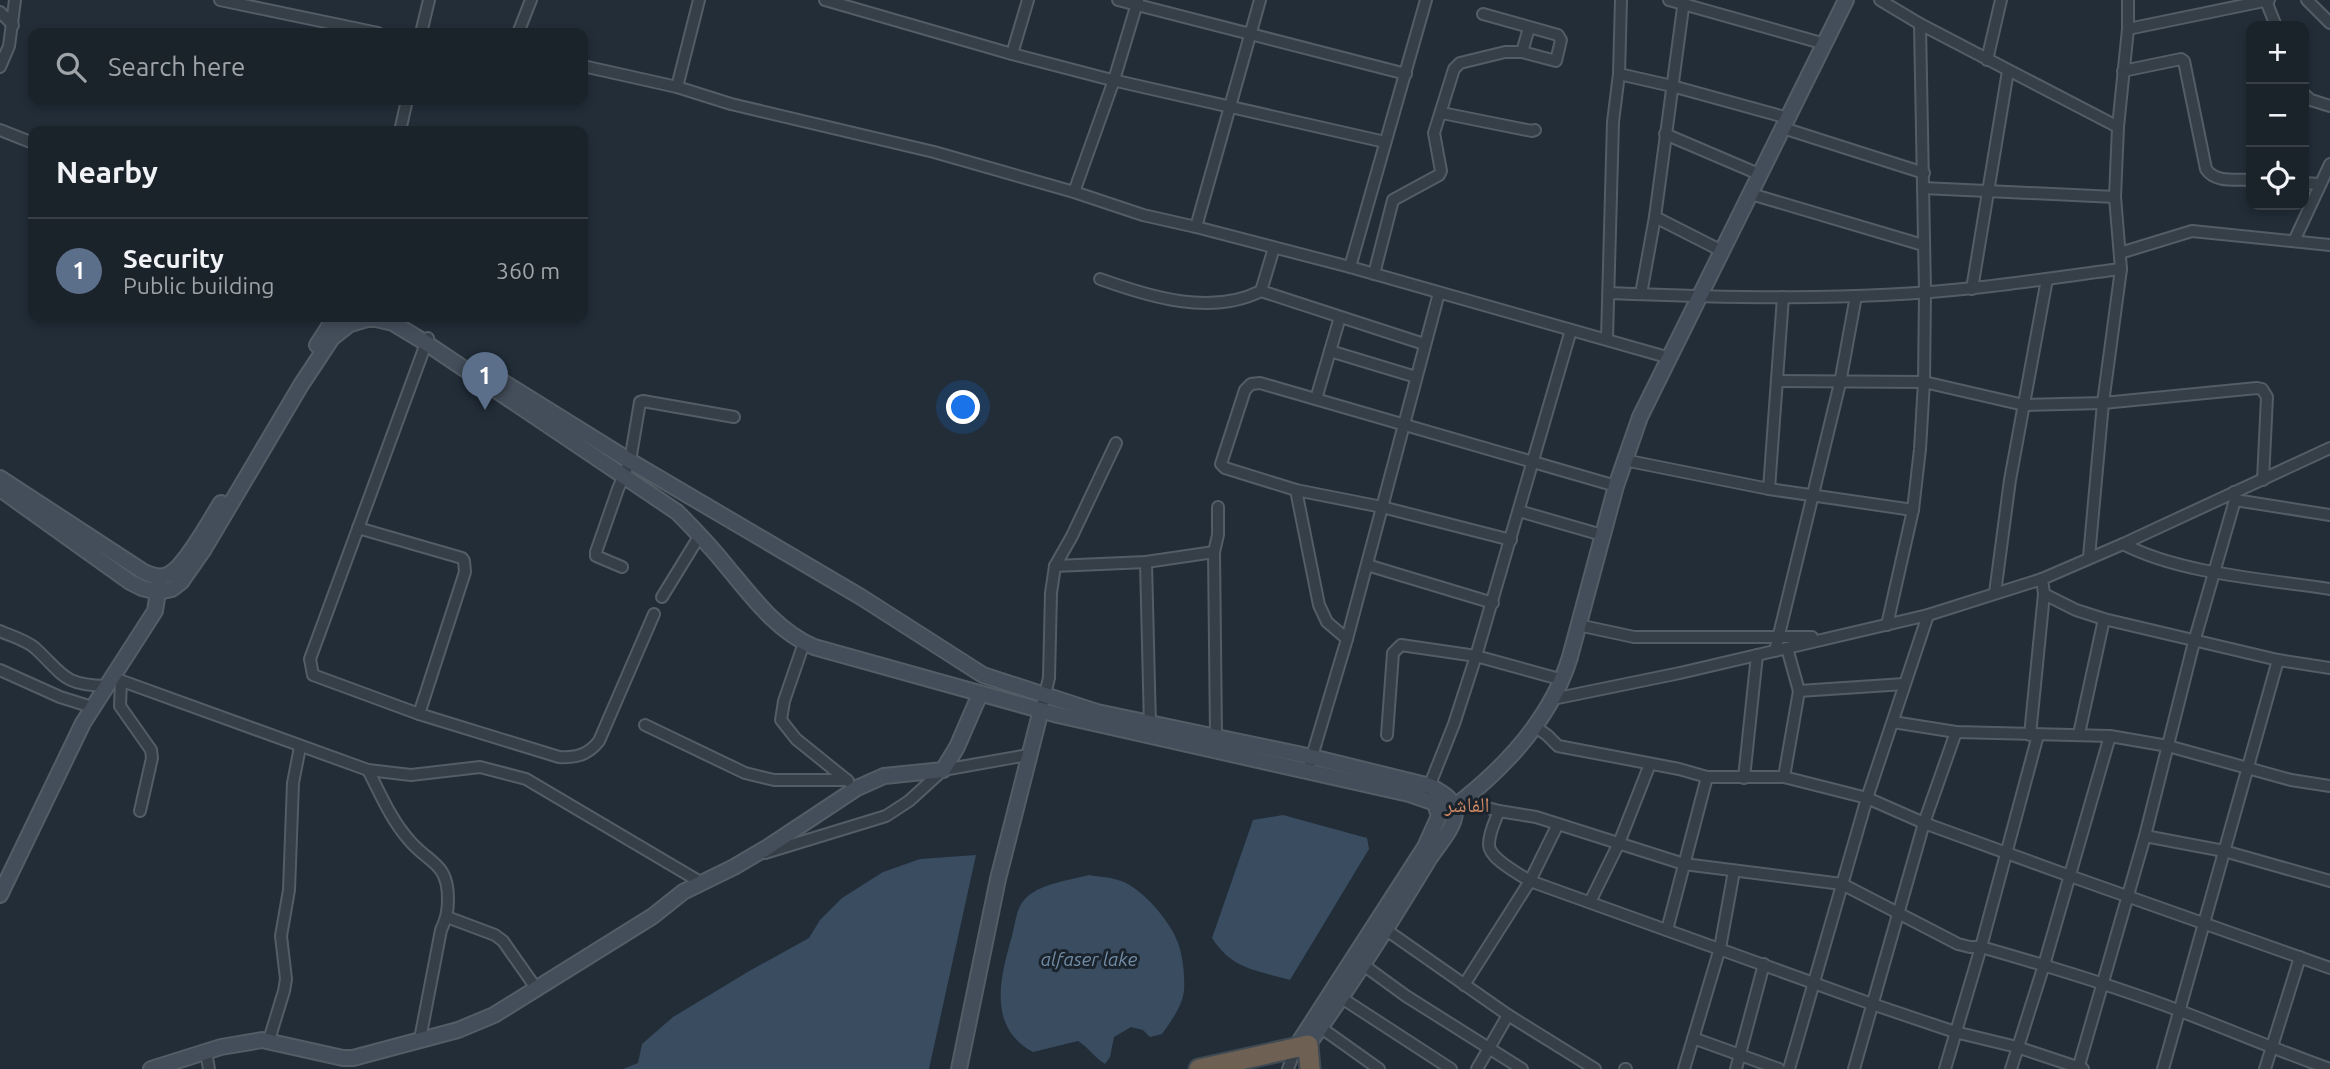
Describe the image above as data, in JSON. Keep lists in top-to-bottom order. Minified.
{"districts":["الفاشر"],"water":["alfaser lake"],"page":{"map_buttons":["+","−"],"search":"Search here","heading":"Nearby","list":[{"mark":"1","name":"Security","note":"Public building","value":"360 m"}],"pins":"1"}}
